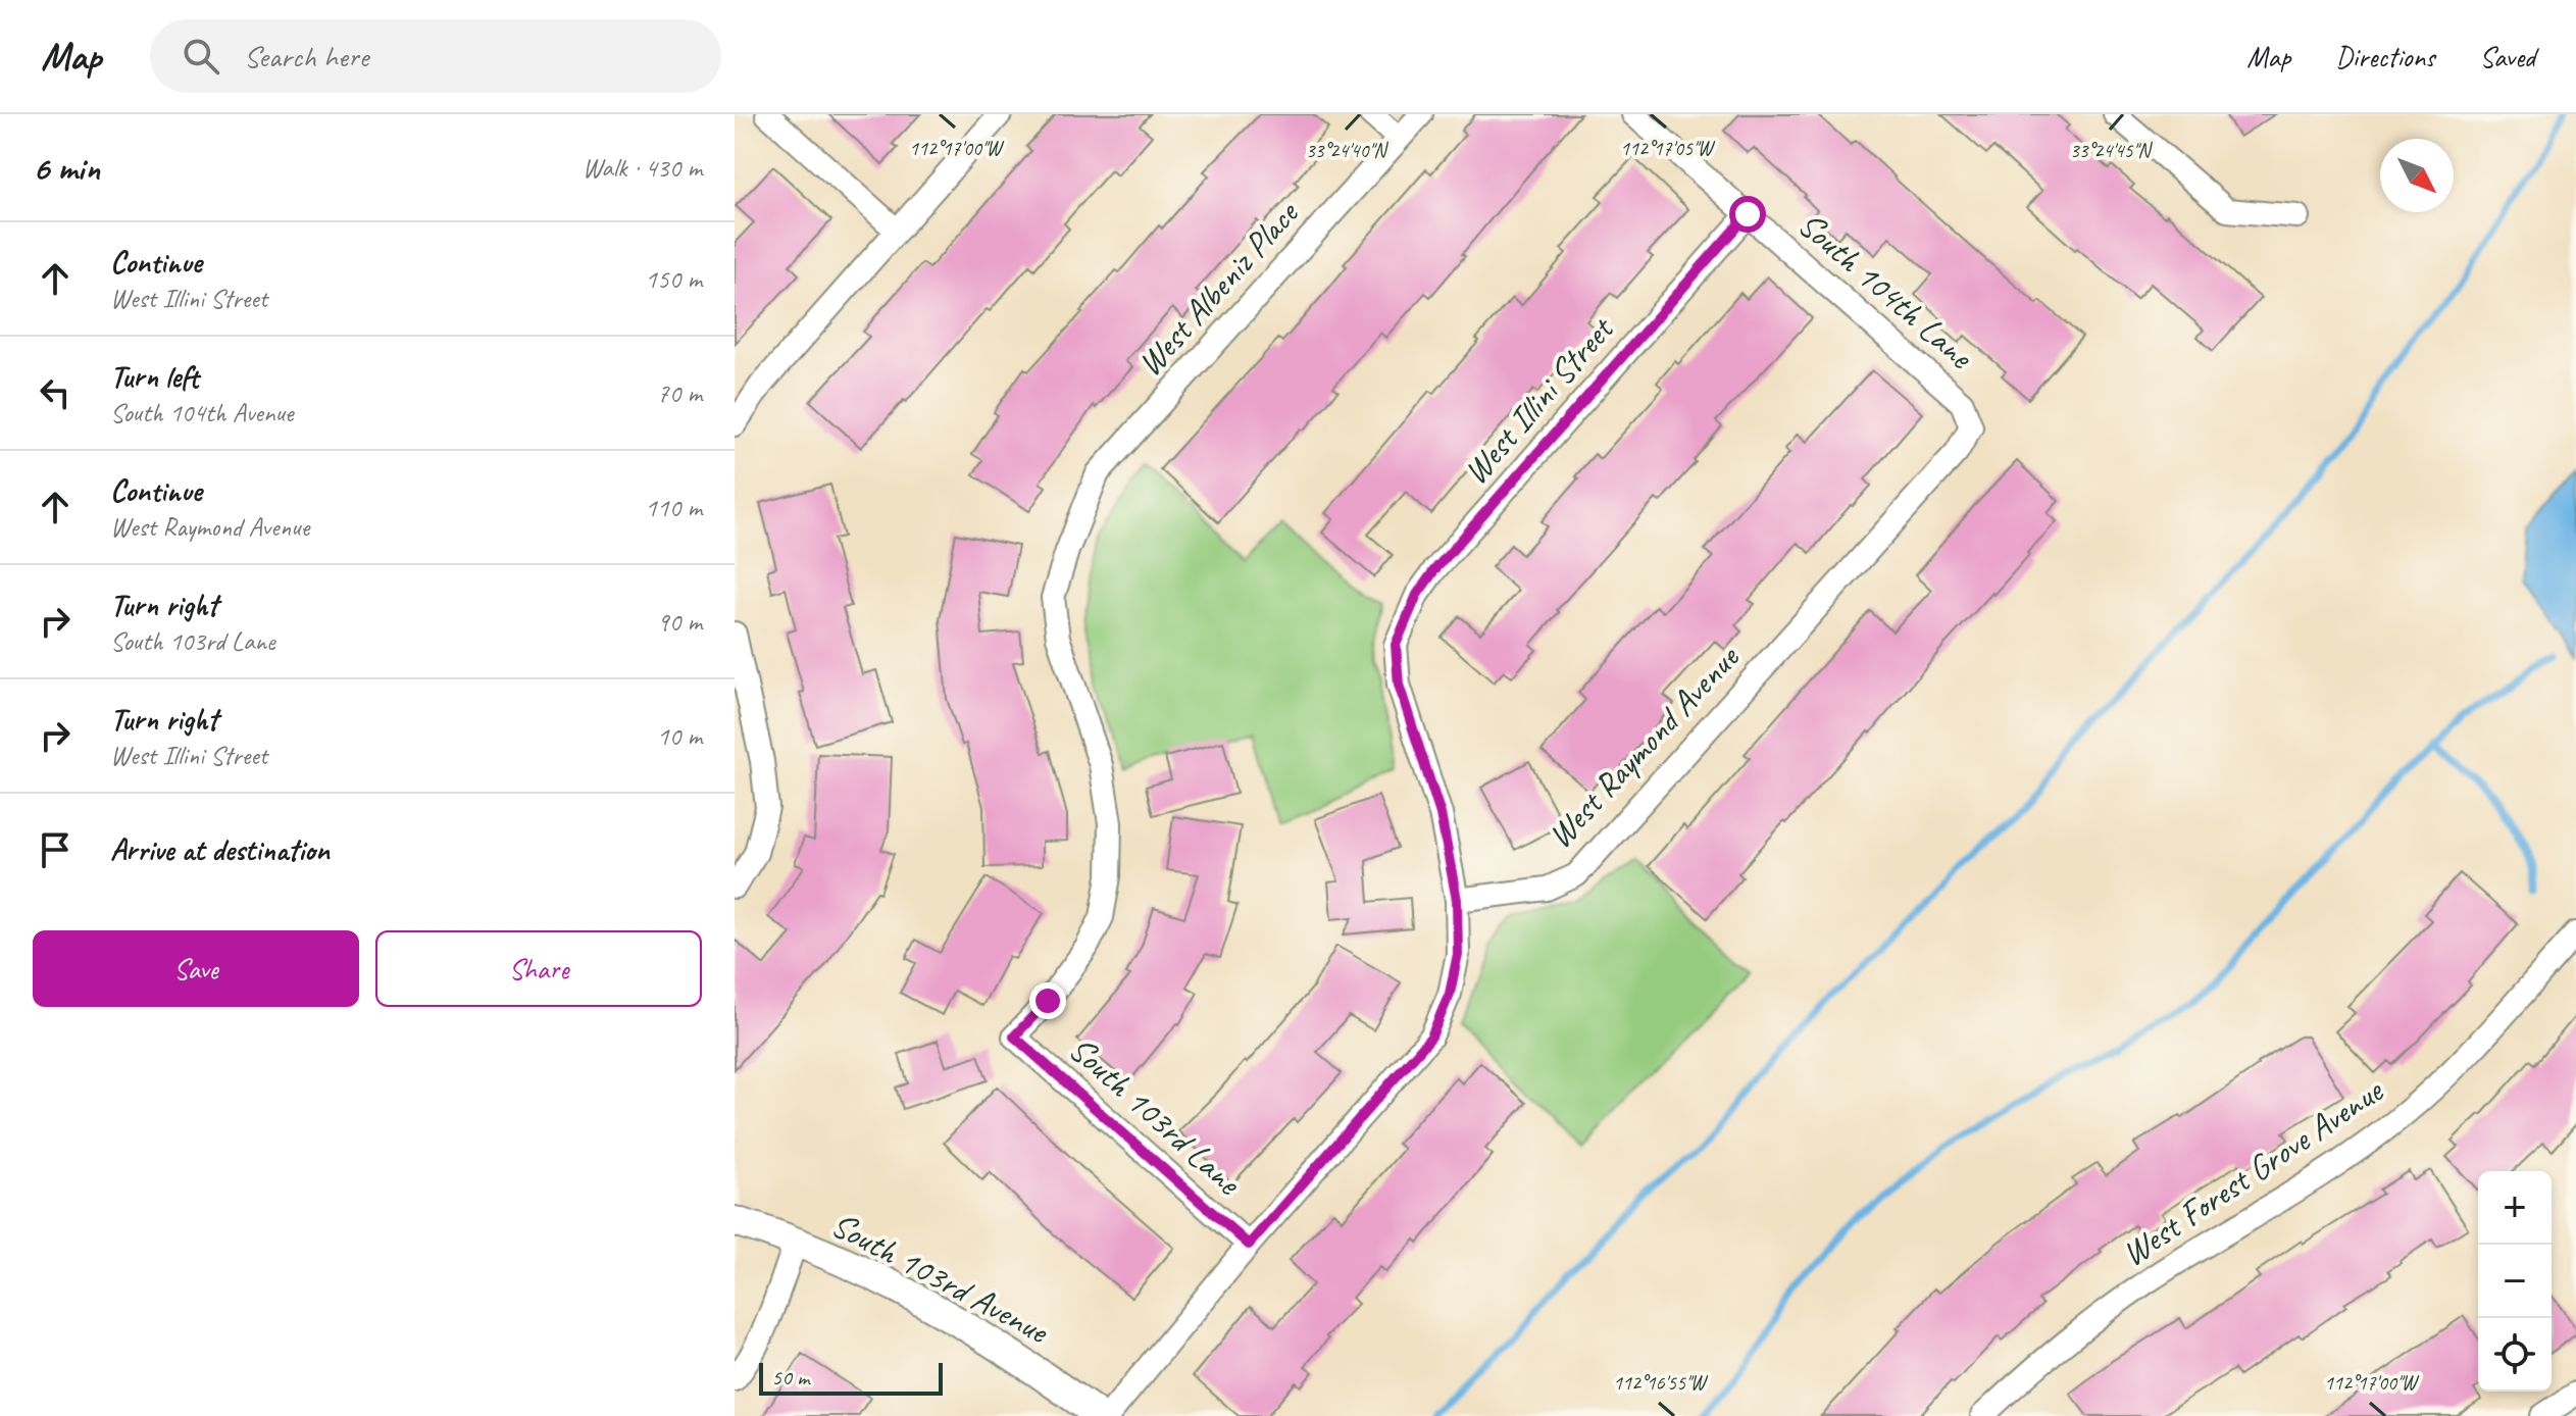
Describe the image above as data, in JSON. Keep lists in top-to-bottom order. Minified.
{"streets":{"street":["West Albeniz Place","South 104th Lane","West Illini Street","West Raymond Avenue","South 103rd Lane","West Forest Grove Avenue","South 103rd Avenue"]},"crossings":[["West Albeniz Place","South 103rd Lane"],["South 104th Lane","West Illini Street"],["South 104th Lane","West Raymond Avenue"],["West Illini Street","West Raymond Avenue"]],"scale_bar":"50 m","north":"bottom right","page":{"header":"Map","search":"Search here","nav":["Map","Directions","Saved"],"heading":["6 min","Walk · 430 m"],"list":[["Continue","West Illini Street","150 m"],["Turn left","South 104th Avenue","70 m"],["Continue","West Raymond Avenue","110 m"],["Turn right","South 103rd Lane","90 m"],["Turn right","West Illini Street","10 m"],"Arrive at destination"],"buttons":["Save","Share"],"map_buttons":["+","−"],"scale":"50 m"},"coordinates":["112°17'05\"W","112°17'00\"W","33°24'40\"N","33°24'45\"N","112°16'55\"W"]}
